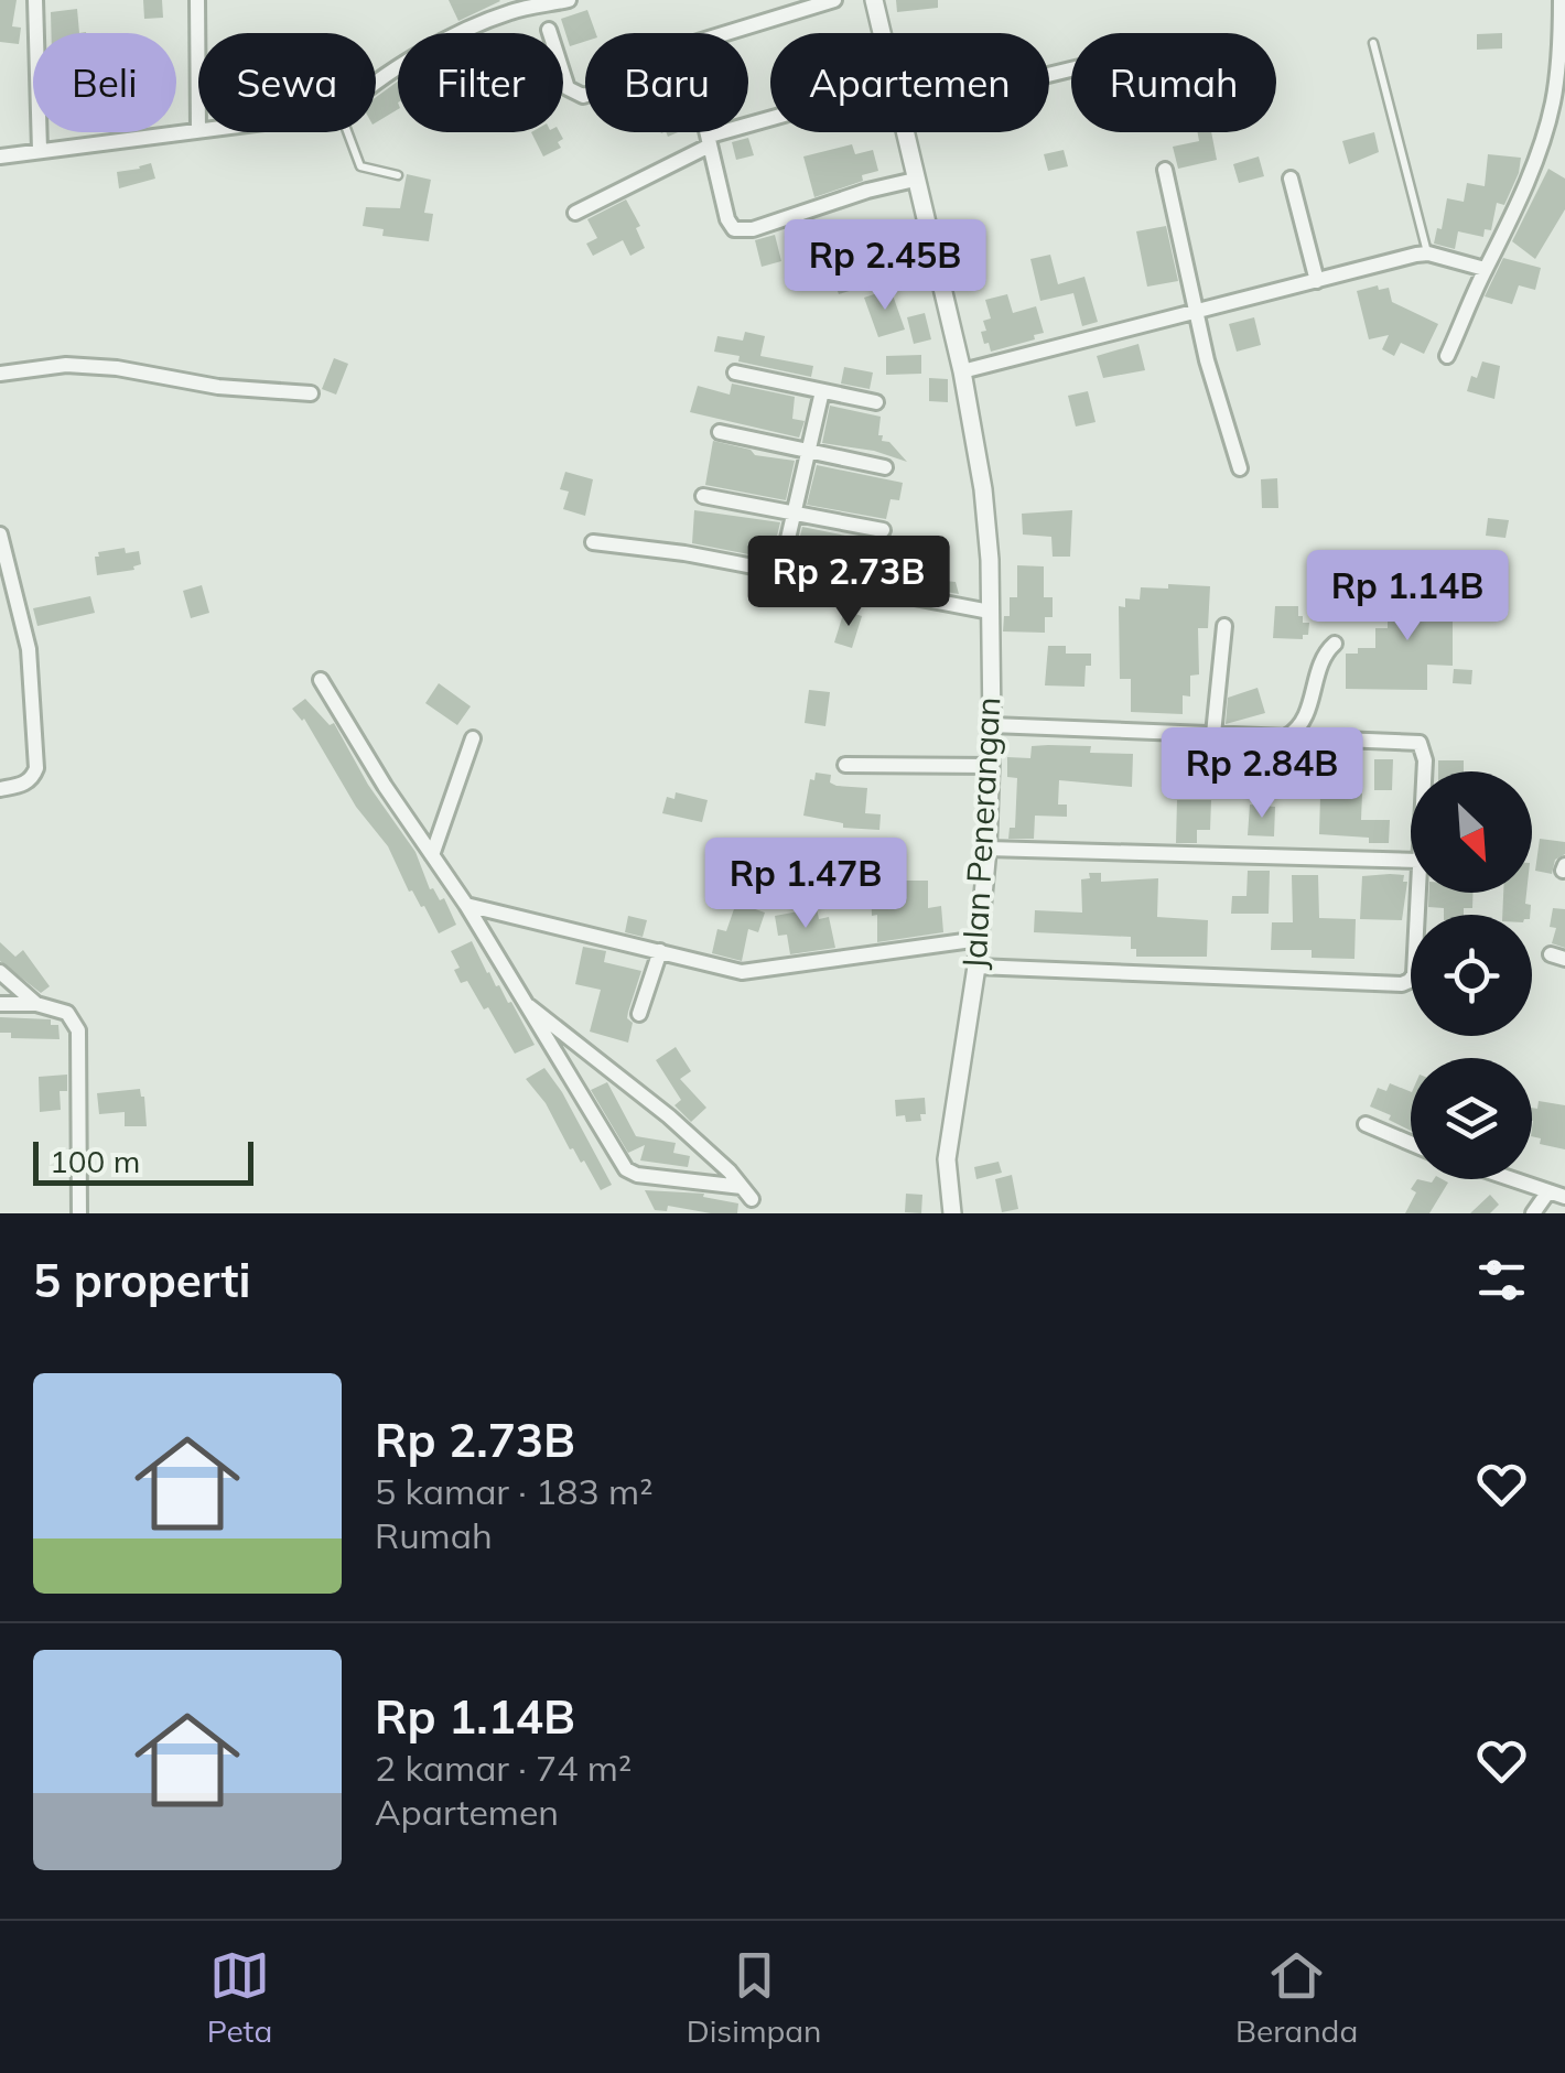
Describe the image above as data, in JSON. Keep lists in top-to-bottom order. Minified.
{"streets":{"street":["Jalan Penerangan"]},"scale_bar":"100 m","north":"bottom right","page":{"chip":["Beli","Sewa","Filter","Baru","Apartemen","Rumah"],"price":["Rp 2.45B","Rp 2.73B","Rp 1.14B","Rp 2.84B","Rp 1.47B"],"scale":"100 m","heading":"5 properti","list":[{"name":"Rp 2.73B","note":"5 kamar · 183 m² · Rumah"},{"name":"Rp 1.14B","note":"2 kamar · 74 m² · Apartemen"}],"tabs":["Peta","Disimpan","Beranda"]}}
